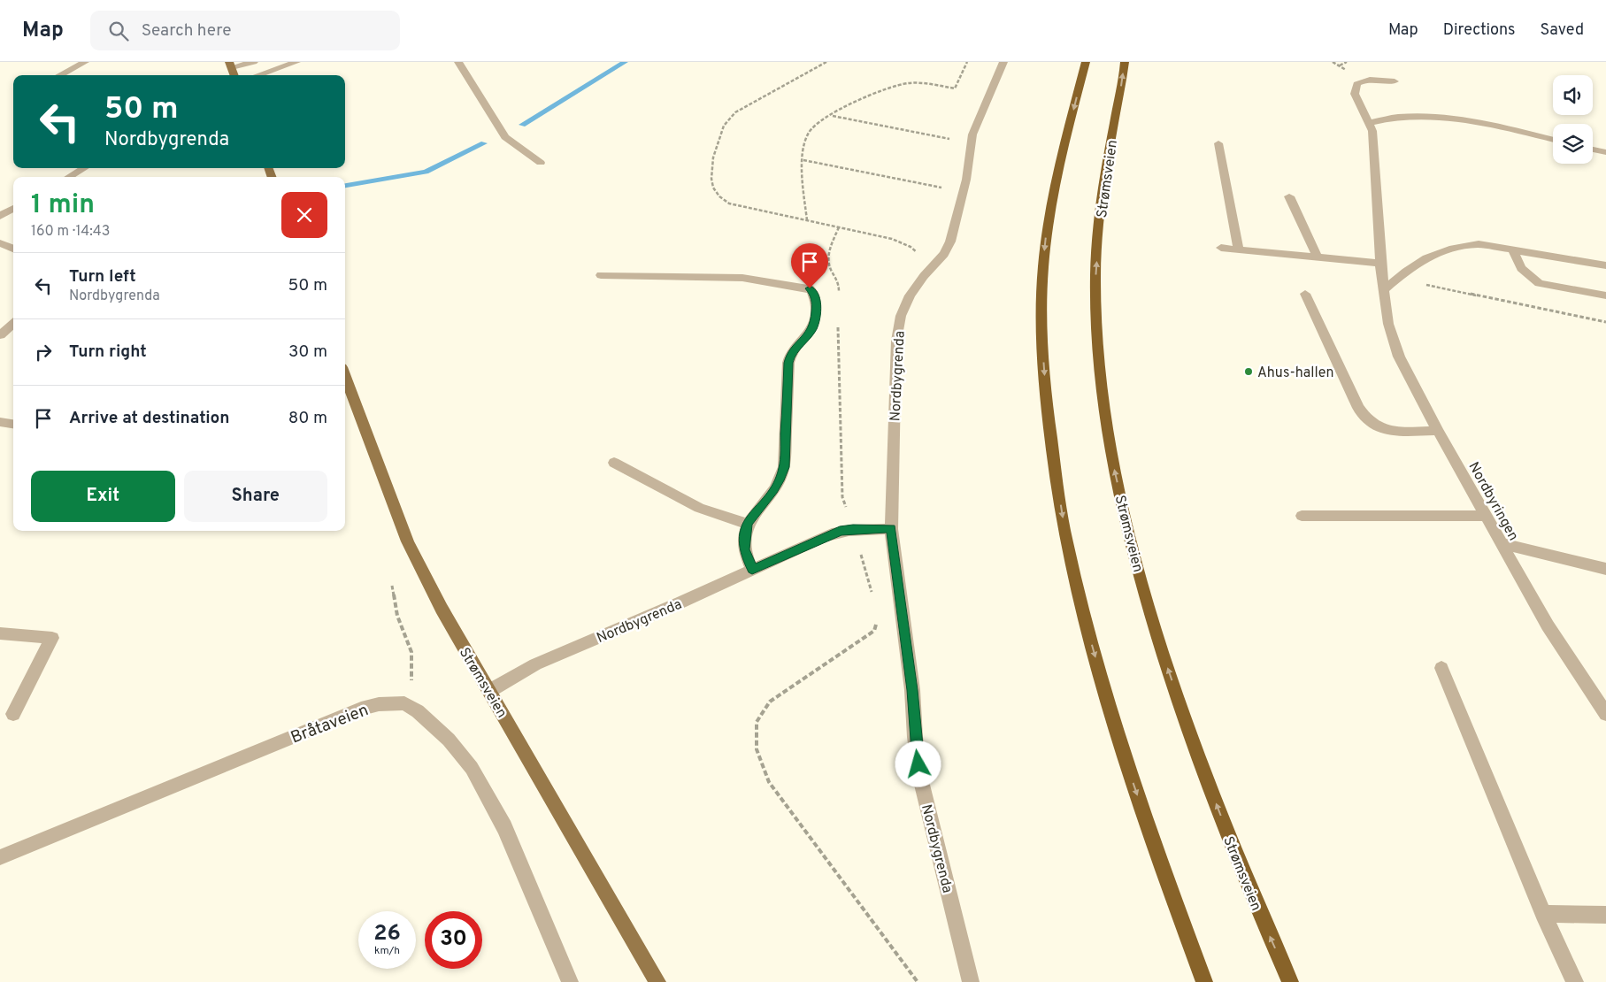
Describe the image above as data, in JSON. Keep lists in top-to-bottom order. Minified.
{"streets":{"highway":["Strømsveien"],"street":["Nordbygrenda","Nordbyringen","Bråtaveien"]},"crossings":[["Strømsveien","Nordbygrenda"]],"places":["Ahus-hallen"],"page":{"header":"Map","search":"Search here","nav":["Map","Directions","Saved"],"turn":["50 m","Nordbygrenda"],"heading":["1 min","160 m · 14:43"],"list":[{"name":"Turn left","note":"Nordbygrenda","value":"50 m"},{"name":"Turn right","value":"30 m"},{"name":"Arrive at destination","value":"80 m"}],"buttons":["Exit","Share"],"speed":"26 km/h","limit":"30"}}
